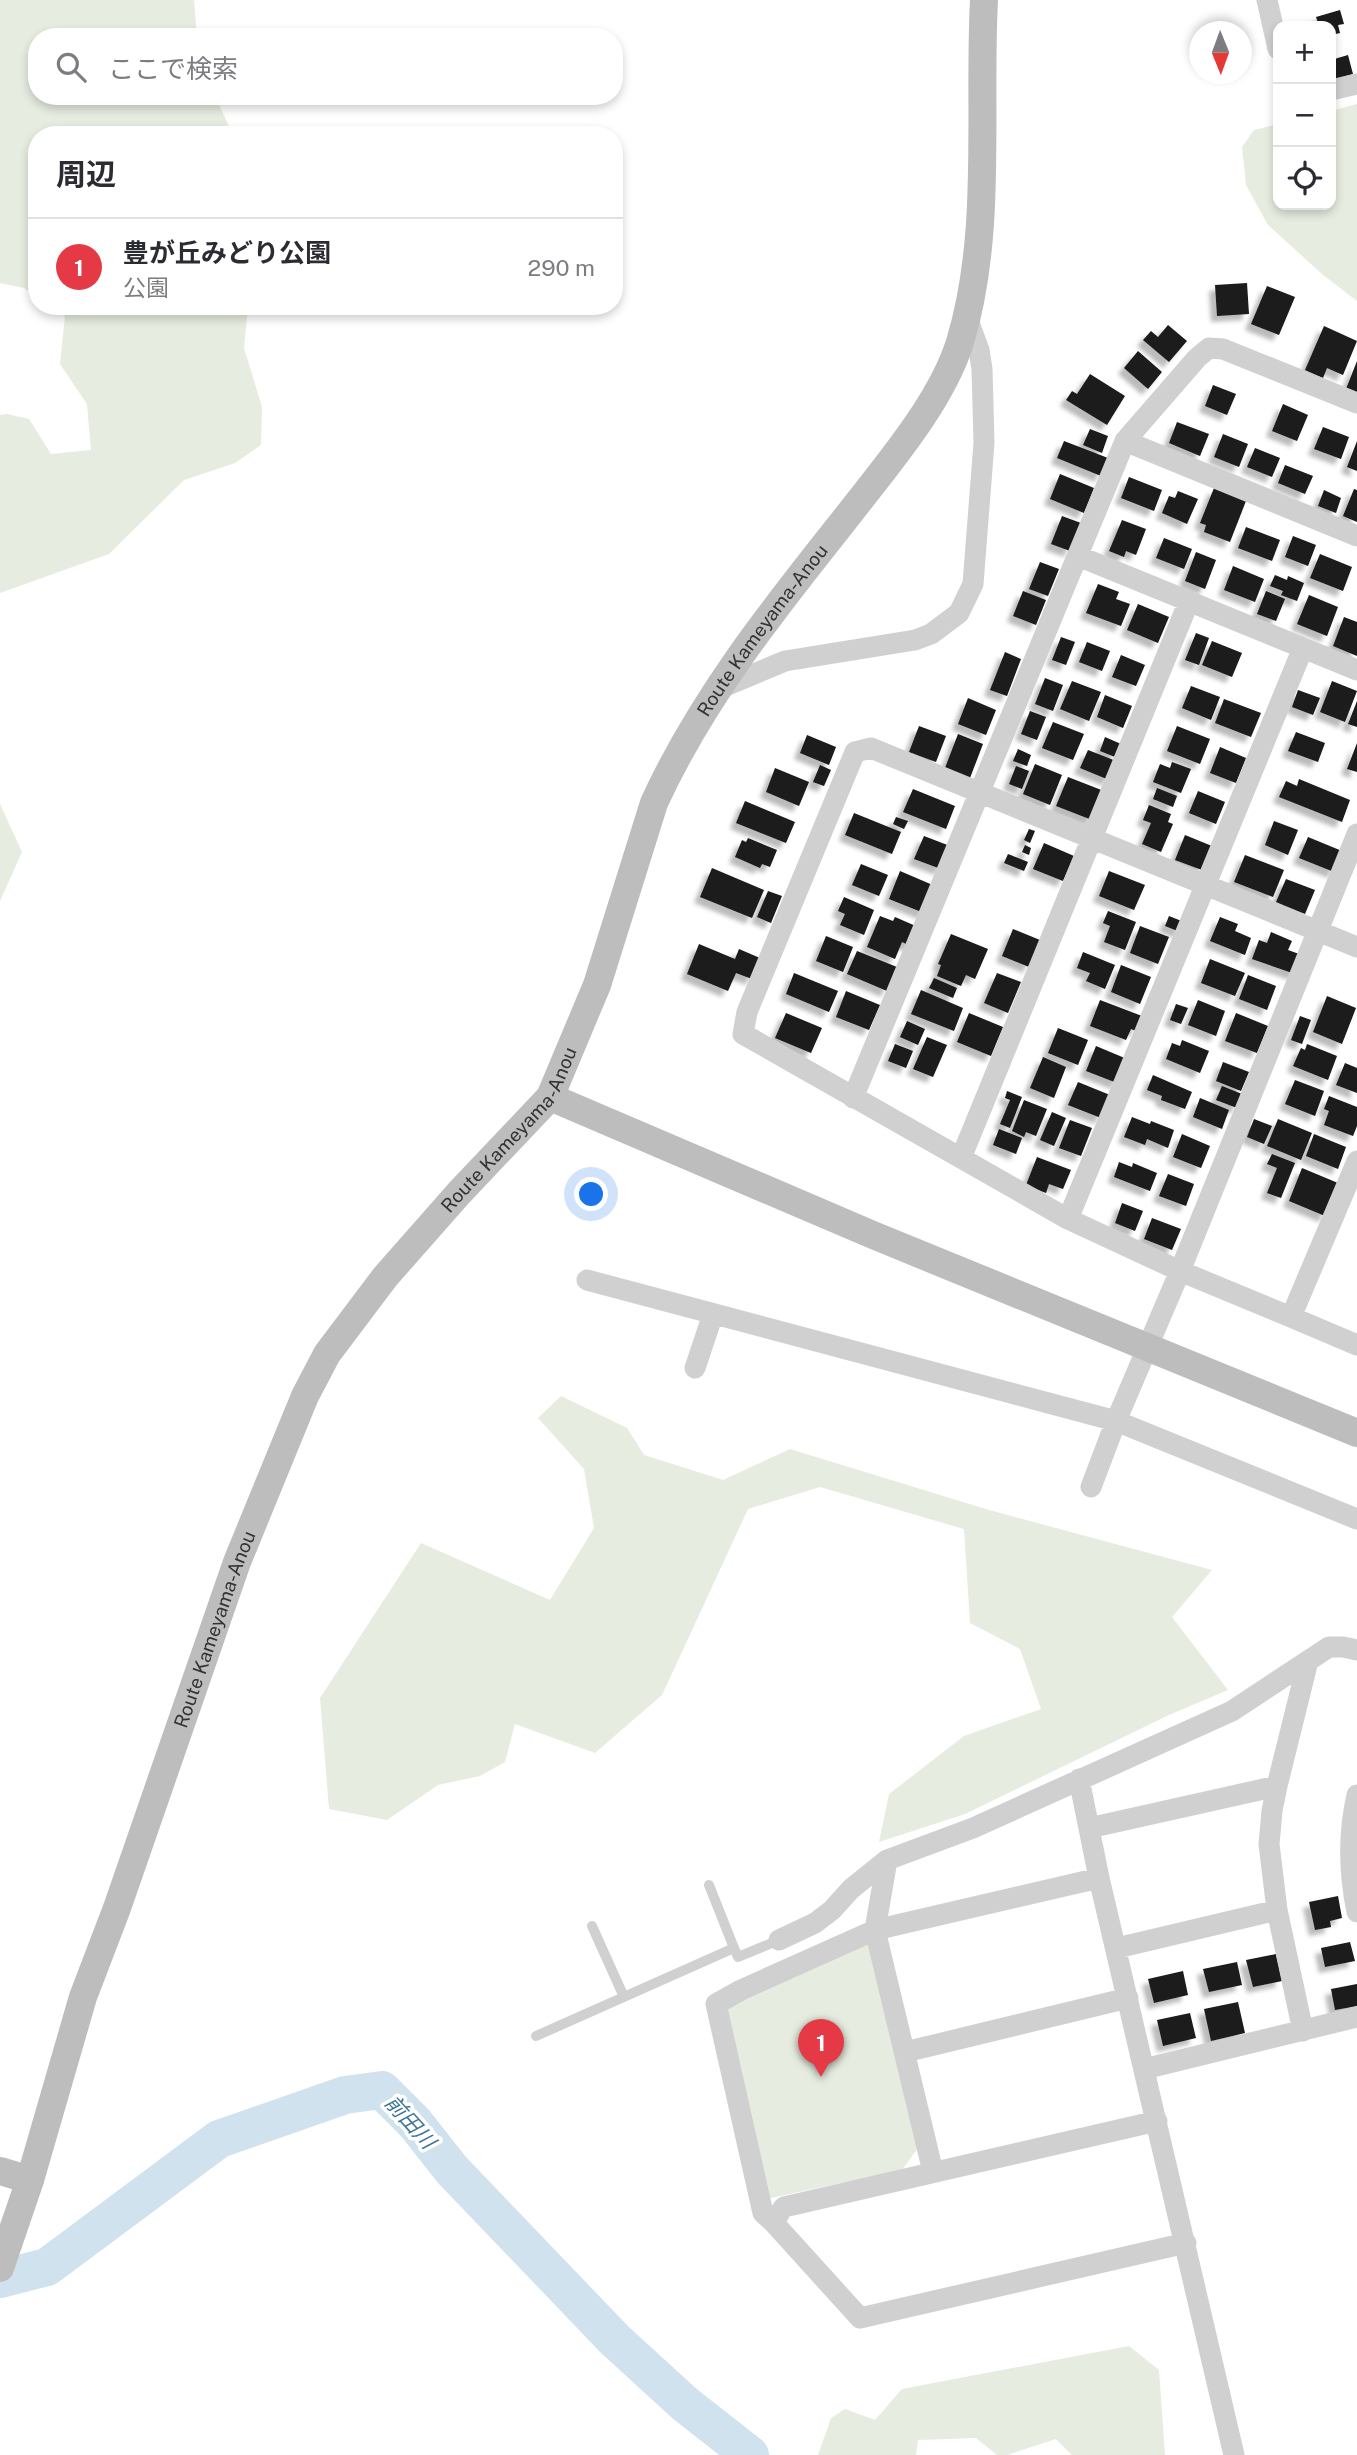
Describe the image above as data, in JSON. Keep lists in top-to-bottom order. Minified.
{"streets":{"main road":["Route Kameyama-Anou"]},"water":["前田川"],"north":"bottom","page":{"map_buttons":["+","−"],"search":"ここで検索","heading":"周辺","list":[{"mark":"1","name":"豊が丘みどり公園","note":"公園","value":"290 m"}],"pins":"1"}}
